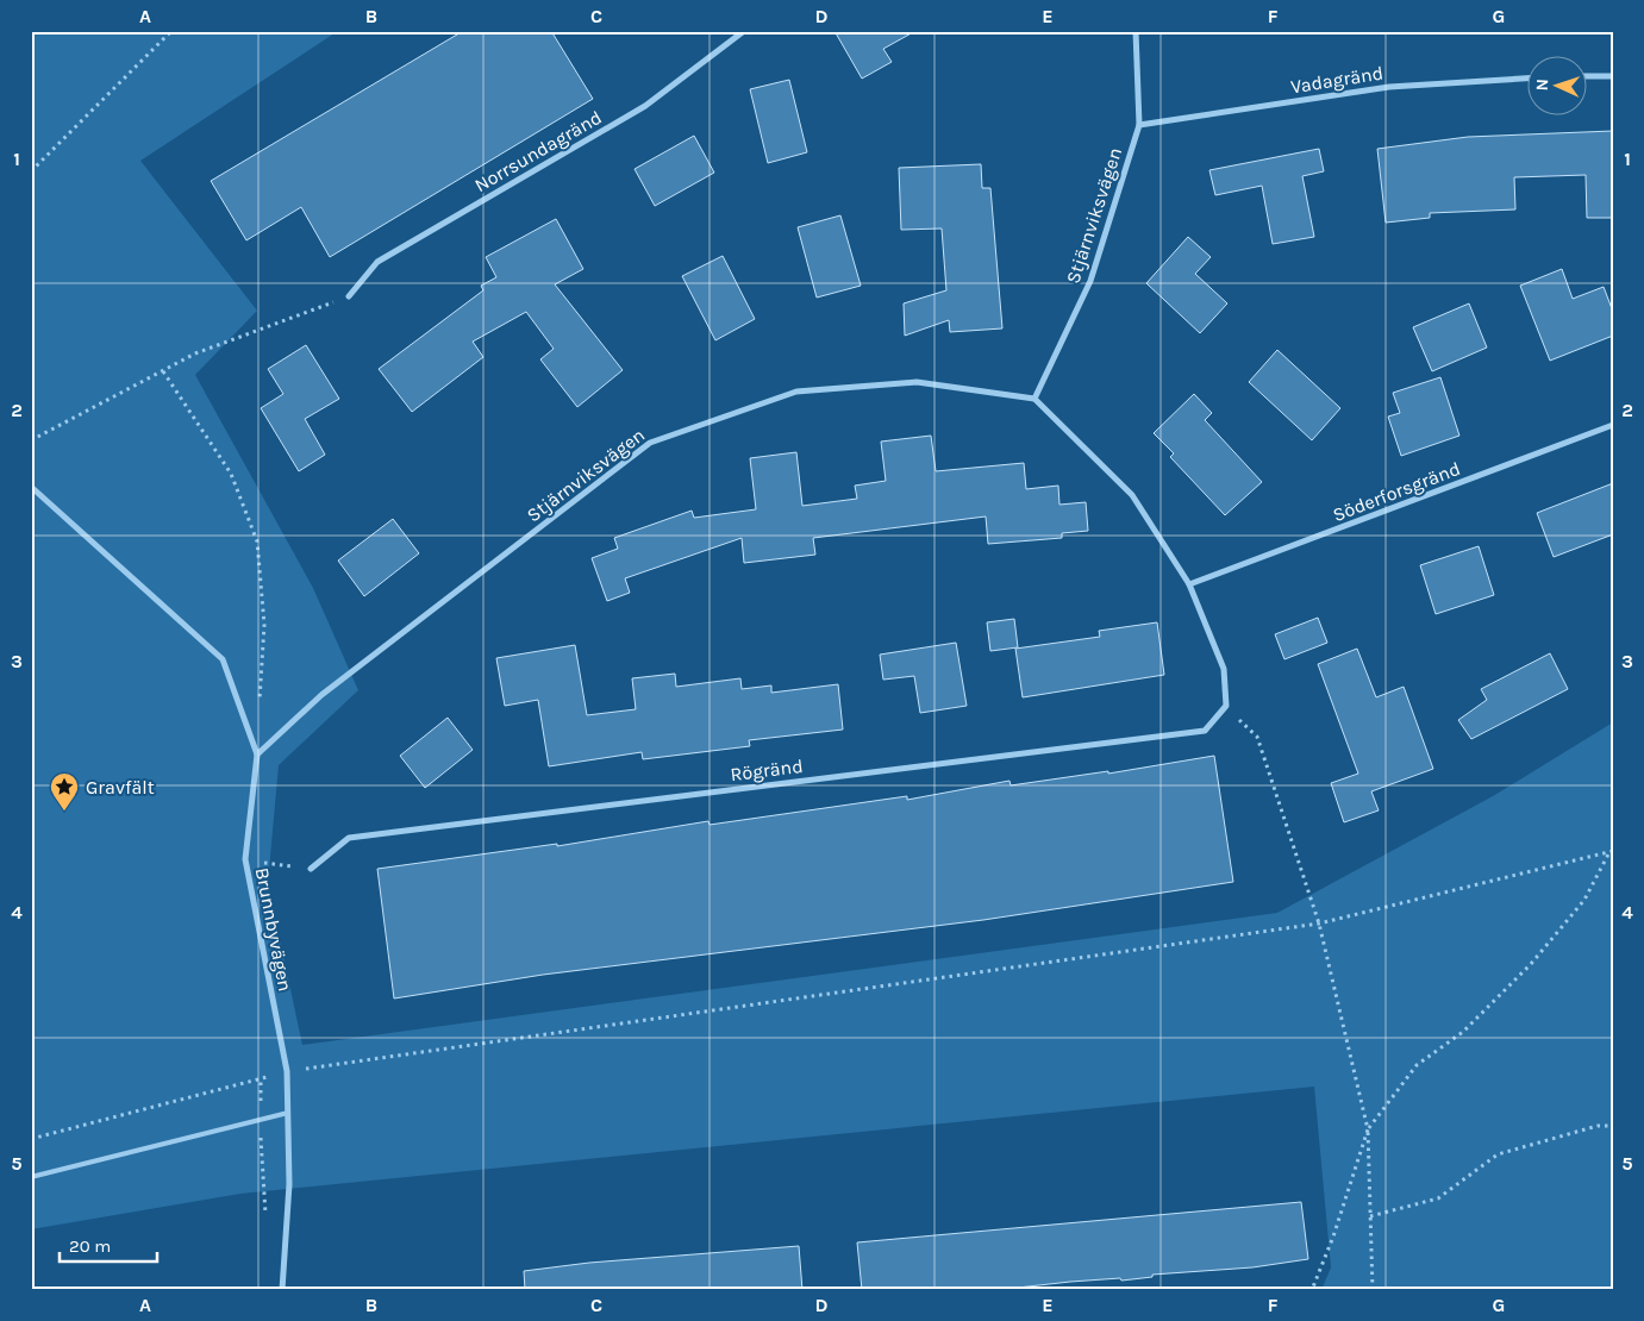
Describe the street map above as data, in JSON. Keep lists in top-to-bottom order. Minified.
{"streets":{"street":["Vadagränd","Norrsundagränd","Stjärnviksvägen","Söderforsgränd","Rögränd","Brunnbyvägen"]},"crossings":[["Vadagränd","Stjärnviksvägen"],["Stjärnviksvägen","Brunnbyvägen"]],"places":{"place":["Gravfält"]},"scale_bar":"20 m","north":"left","grid":{"columns":["A","B","C","D","E","F","G"],"rows":["1","2","3","4","5"]}}
